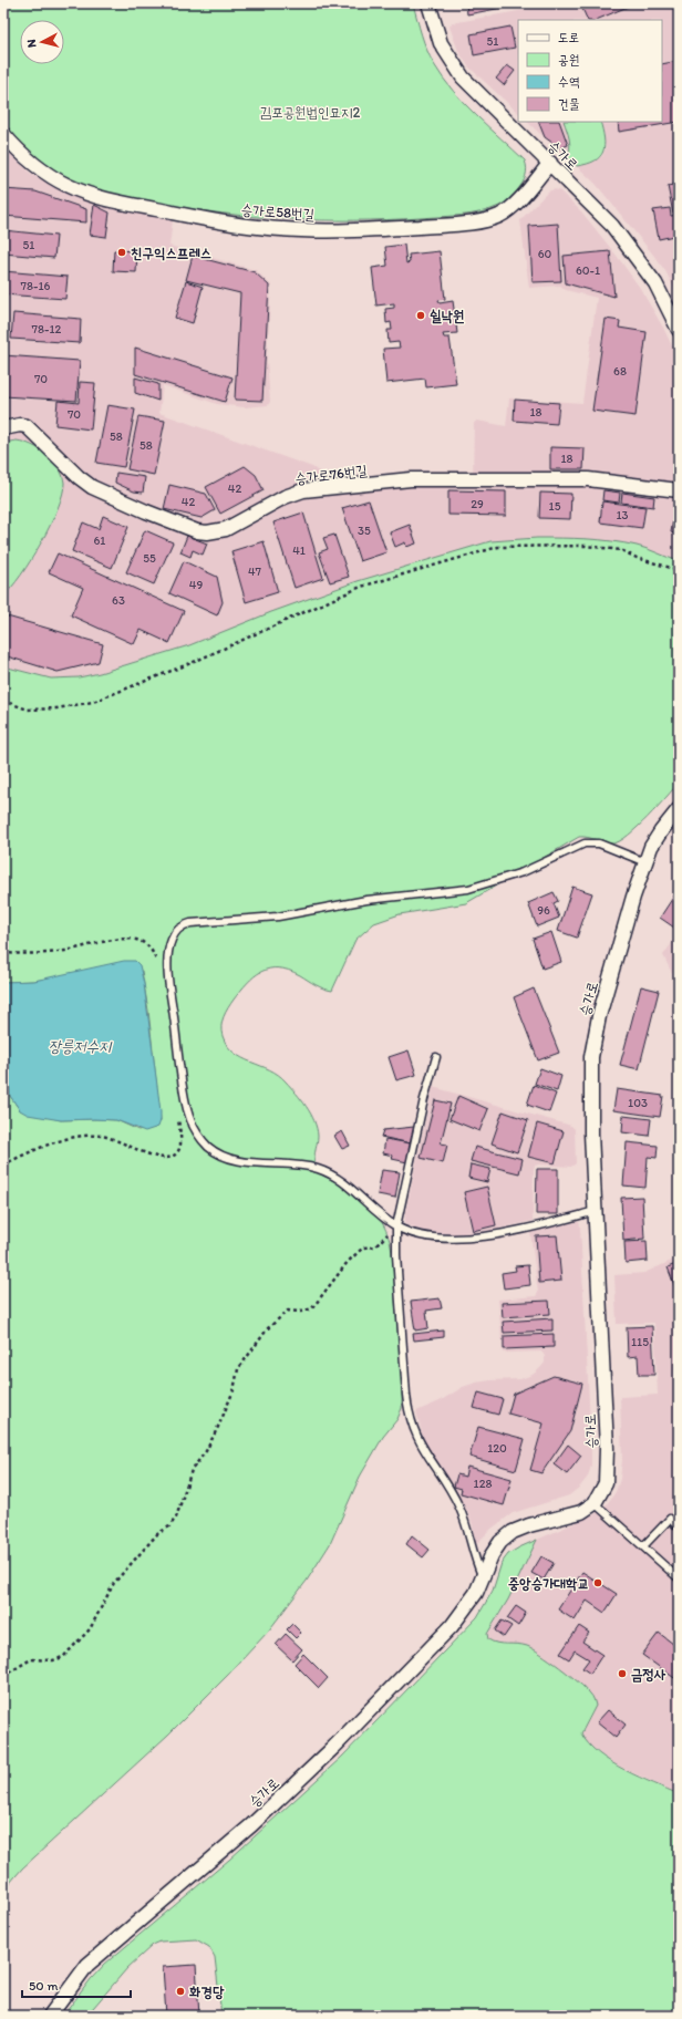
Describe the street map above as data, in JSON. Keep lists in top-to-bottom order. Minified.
{"streets":{"street":["승가로","승가로58번길","승가로76번길"]},"crossings":[["승가로","승가로58번길"]],"water":["장릉저수지"],"parks":["김포공원법인묘지2"],"places":["친구익스프레스","쉴낙원","중앙승가대학교","금정사","화경당"],"house_numbers":["51","51","60","60-1","78-16","78-12","68","70","18","70","58","58","18","42","42","29","15","13","35","61","41","55","47","49","63","96","103","115","120","128"],"legend":["도로","공원","수역","건물"],"scale_bar":"50 m","north":"left"}
